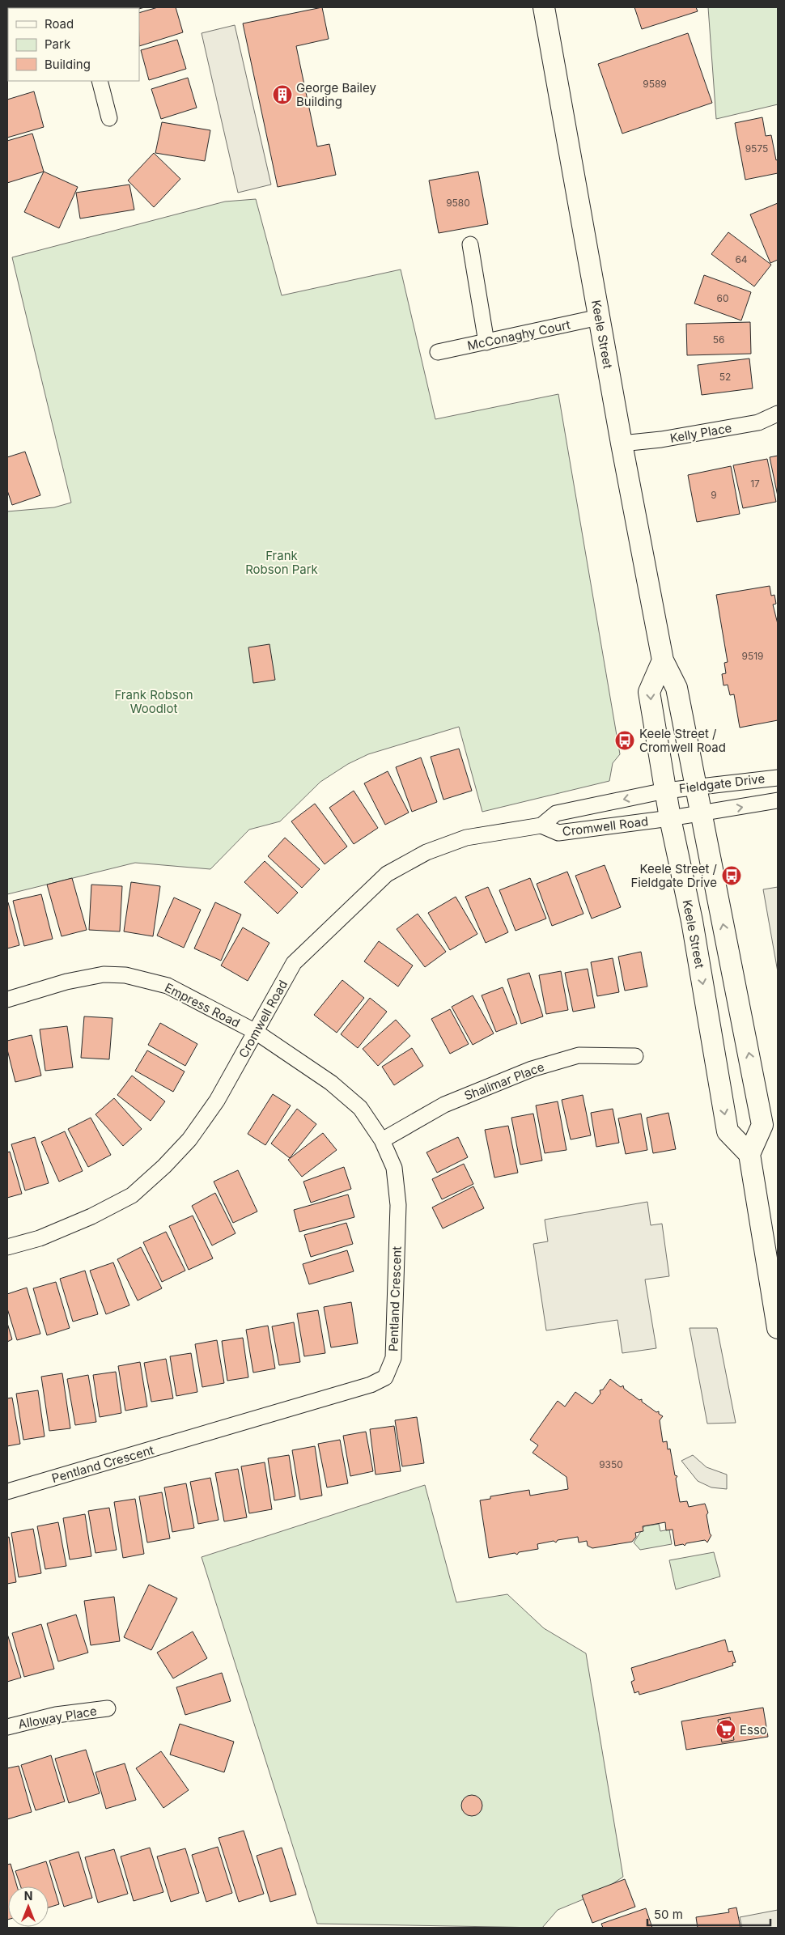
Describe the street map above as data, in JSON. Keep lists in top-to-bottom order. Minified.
{"streets":{"main road":["Keele Street"],"street":["McConaghy Court","Kelly Place","Fieldgate Drive","Cromwell Road","Empress Road","Shalimar Place","Pentland Crescent","Alloway Place"]},"crossings":[["Keele Street","McConaghy Court"],["Keele Street","Kelly Place"],["Keele Street","Fieldgate Drive"],["Keele Street","Cromwell Road"],["Fieldgate Drive","Cromwell Road"],["Cromwell Road","Empress Road"],["Cromwell Road","Pentland Crescent"],["Empress Road","Pentland Crescent"],["Shalimar Place","Pentland Crescent"]],"parks":["Frank Robson Park","Frank Robson Woodlot"],"places":{"building":["George Bailey Building"],"bus stop":["Keele Street / Cromwell Road","Keele Street / Fieldgate Drive"],"supermarket":["Esso"]},"house_numbers":["9589","9575","9580","64","60","56","52","17","9","9519","9350"],"legend":["Road","Park","Building"],"scale_bar":"50 m","north":"top"}
